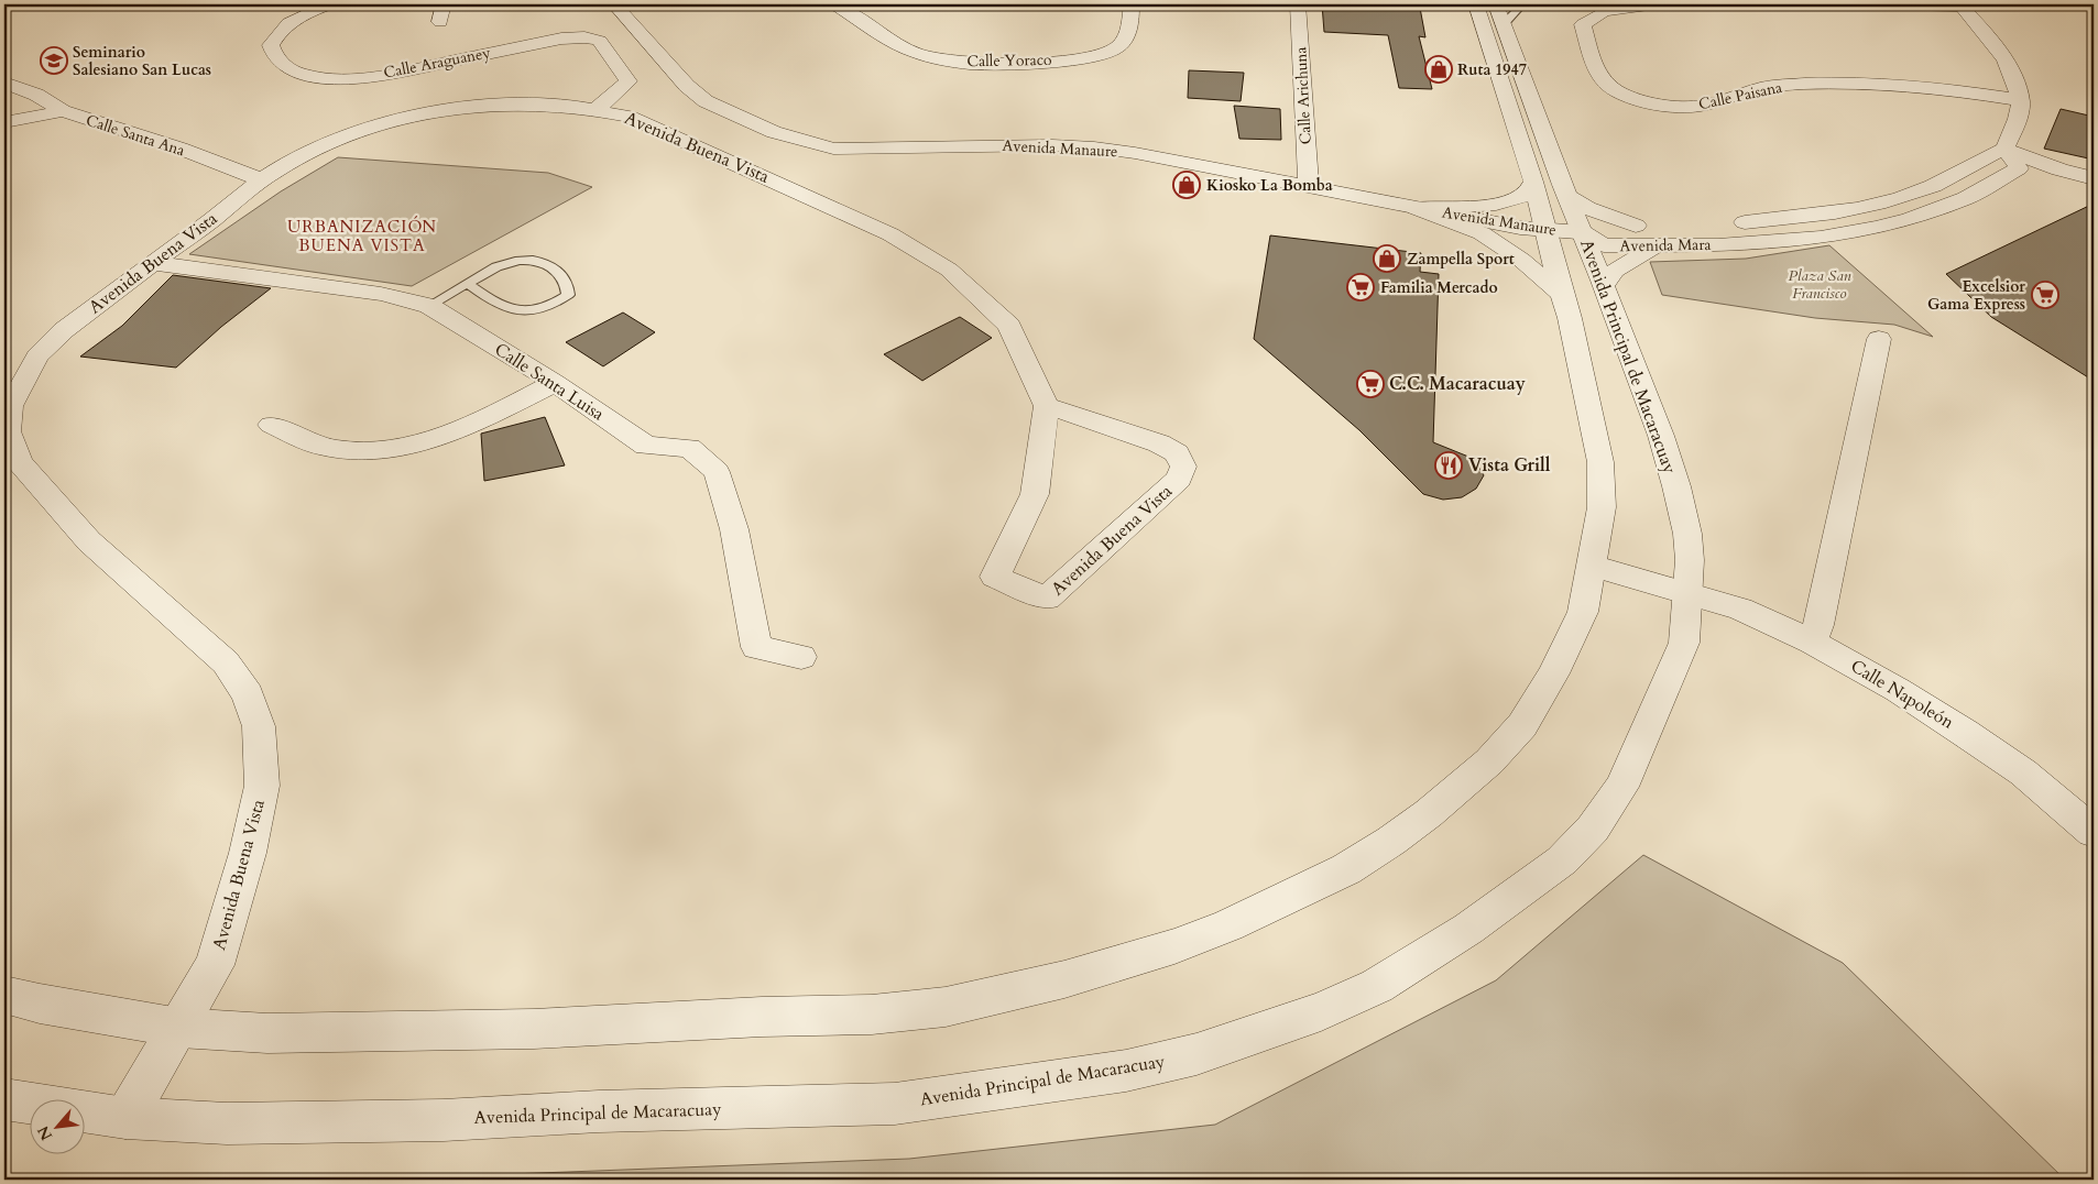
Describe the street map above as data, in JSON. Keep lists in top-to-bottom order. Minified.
{"streets":{"street":["Calle Yoraco","Calle Araguaney","Calle Arichuna","Calle Paisana","Calle Santa Ana","Avenida Buena Vista","Avenida Manaure","Avenida Mara","Avenida Principal de Macaracuay","Calle Santa Luisa","Calle Napoleón"]},"crossings":[["Calle Araguaney","Avenida Buena Vista"],["Calle Arichuna","Avenida Manaure"],["Calle Santa Ana","Avenida Buena Vista"],["Avenida Buena Vista","Avenida Principal de Macaracuay"],["Avenida Buena Vista","Calle Santa Luisa"],["Avenida Manaure","Avenida Mara"],["Avenida Manaure","Avenida Principal de Macaracuay"],["Avenida Mara","Avenida Principal de Macaracuay"],["Avenida Principal de Macaracuay","Calle Napoleón"]],"districts":["URBANIZACIÓN BUENA VISTA"],"parks":["Plaza San Francisco"],"places":{"school or university":["Seminario Salesiano San Lucas"],"shop":["Ruta 1947","Kiosko La Bomba","Zampella Sport"],"supermarket":["Familia Mercado","Excelsior Gama Express","C.C. Macaracuay"],"restaurant":["Vista Grill"]},"north":"bottom left"}
